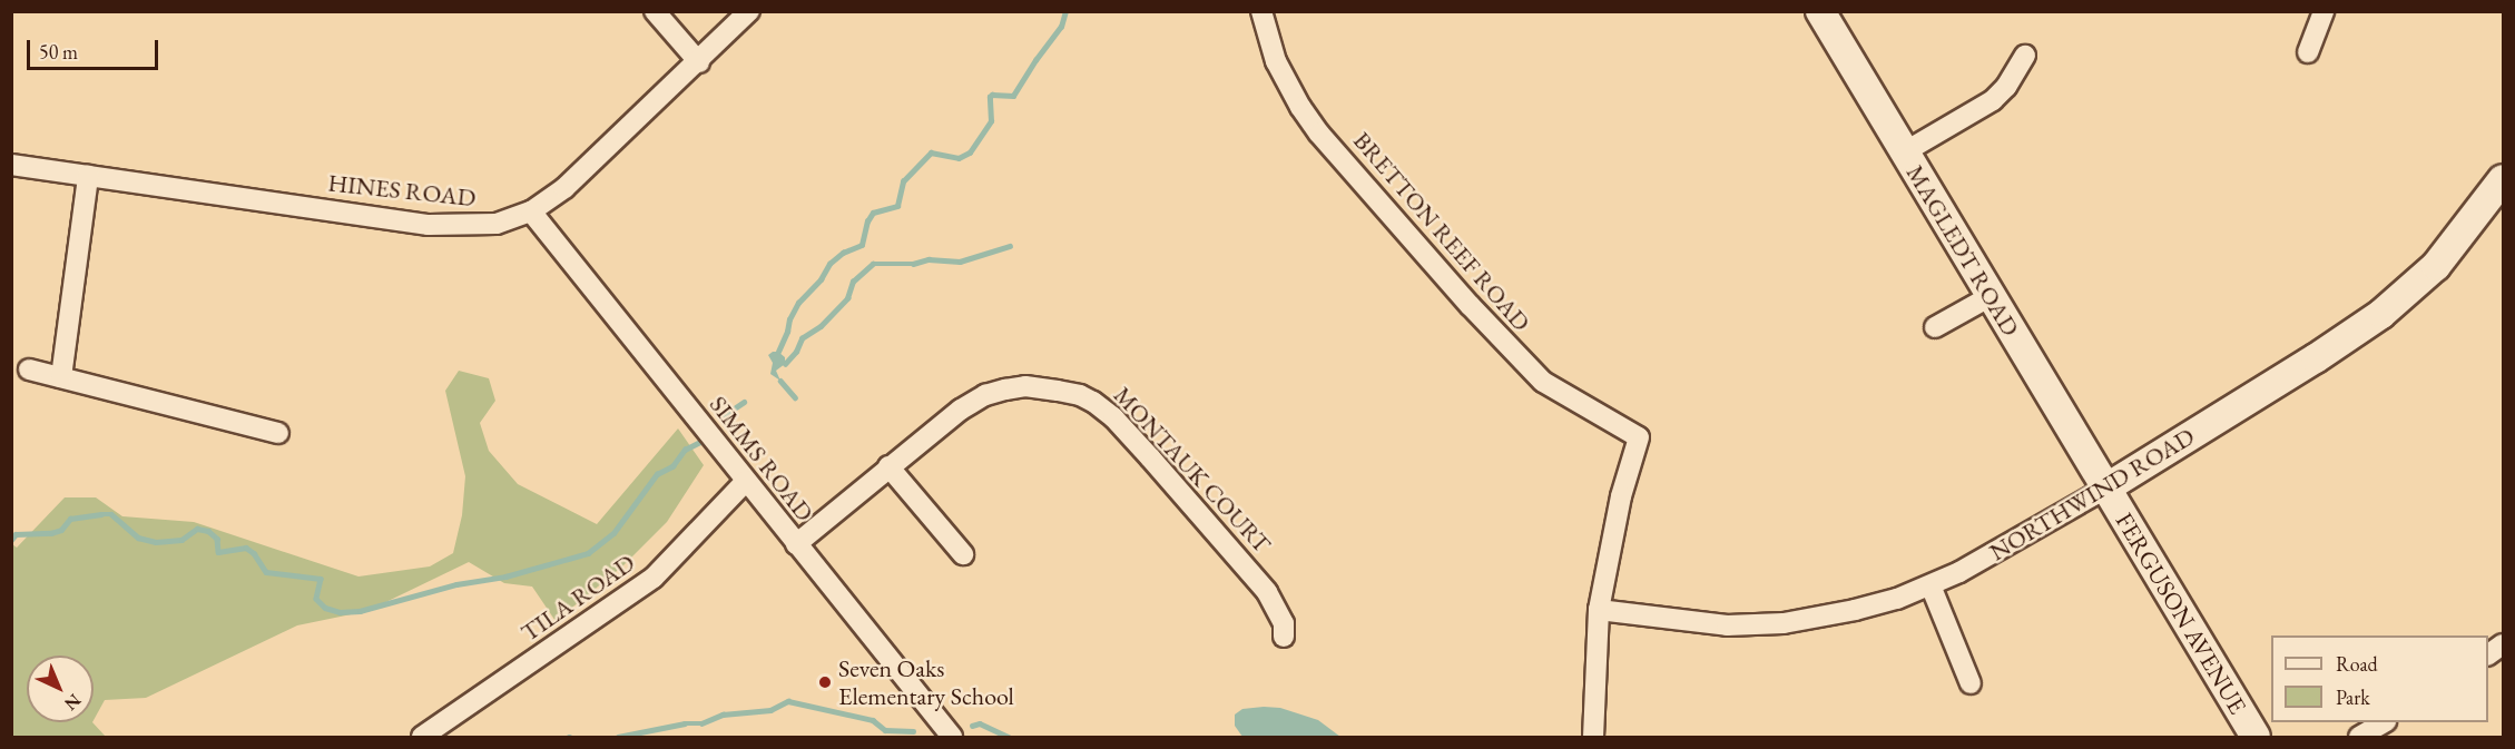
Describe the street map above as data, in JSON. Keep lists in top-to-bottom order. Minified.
{"streets":{"street":["HINES ROAD","BRETTON REEF ROAD","MAGLEDT ROAD","SIMMS ROAD","MONTAUK COURT","NORTHWIND ROAD","TILA ROAD","FERGUSON AVENUE"]},"crossings":[["HINES ROAD","SIMMS ROAD"],["BRETTON REEF ROAD","NORTHWIND ROAD"],["MAGLEDT ROAD","NORTHWIND ROAD"],["MAGLEDT ROAD","FERGUSON AVENUE"],["SIMMS ROAD","MONTAUK COURT"],["SIMMS ROAD","TILA ROAD"],["NORTHWIND ROAD","FERGUSON AVENUE"]],"places":["Seven Oaks Elementary School"],"legend":["Road","Park"],"scale_bar":"50 m","north":"bottom right"}
